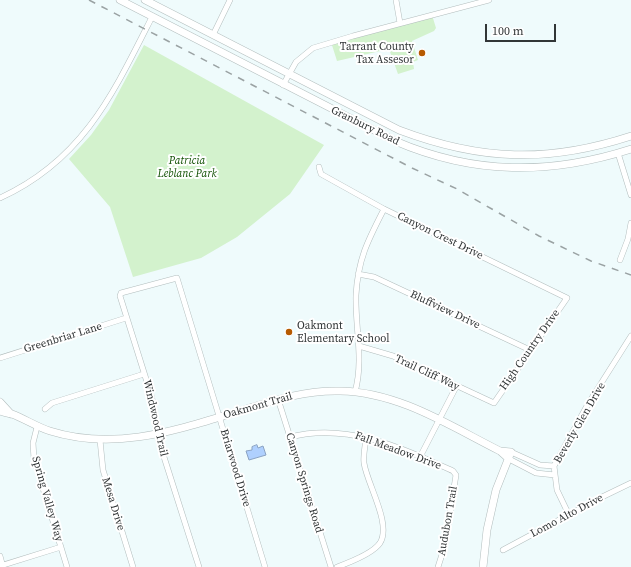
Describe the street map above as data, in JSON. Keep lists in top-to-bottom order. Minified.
{"streets":{"main road":["Granbury Road","Oakmont Trail"],"street":["Canyon Crest Drive","Bluffview Drive","Greenbriar Lane","High Country Drive","Trail Cliff Way","Windwood Trail","Beverly Glen Drive","Fall Meadow Drive","Briarwood Drive","Canyon Springs Road","Spring Valley Way","Mesa Drive","Lomo Alto Drive","Audubon Trail"]},"crossings":[["Canyon Crest Drive","High Country Drive"],["Bluffview Drive","High Country Drive"],["Greenbriar Lane","Windwood Trail"],["High Country Drive","Trail Cliff Way"],["Oakmont Trail","Windwood Trail"],["Oakmont Trail","Beverly Glen Drive"],["Oakmont Trail","Briarwood Drive"],["Oakmont Trail","Canyon Springs Road"],["Oakmont Trail","Spring Valley Way"],["Oakmont Trail","Mesa Drive"],["Windwood Trail","Briarwood Drive"],["Beverly Glen Drive","Lomo Alto Drive"],["Fall Meadow Drive","Canyon Springs Road"],["Fall Meadow Drive","Audubon Trail"]],"parks":["Patricia Leblanc Park"],"places":["Tarrant County Tax Assesor","Oakmont Elementary School"],"scale_bar":"100 m"}
